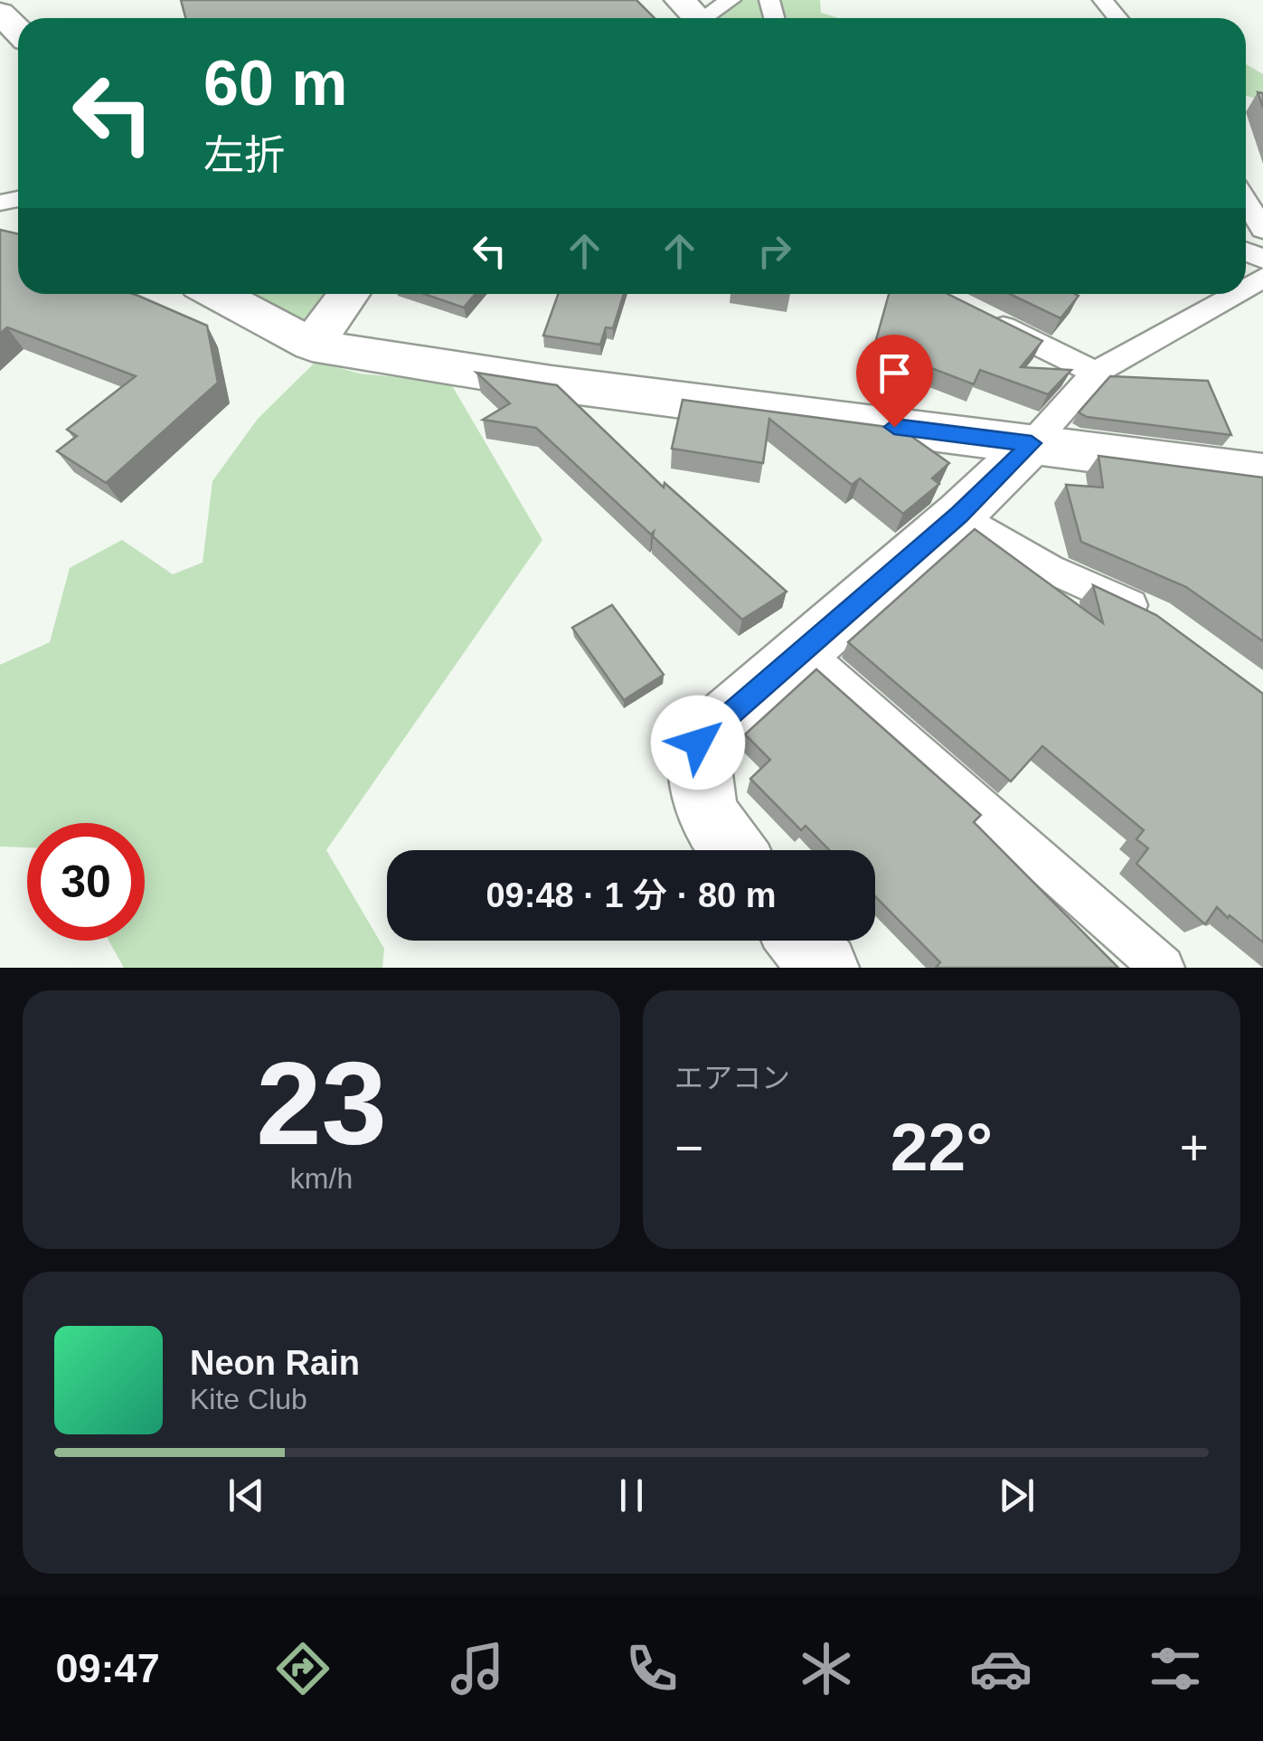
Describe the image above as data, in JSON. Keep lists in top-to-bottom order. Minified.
{"page":{"turn":["60 m","左折"],"limit":"30","trip":"09:48 · 1 分 · 80 m","tile":[["23","km/h"],"エアコン"],"heat":["−","22°","+"],"song":["Neon Rain","Kite Club"],"tabs":"09:47"}}
